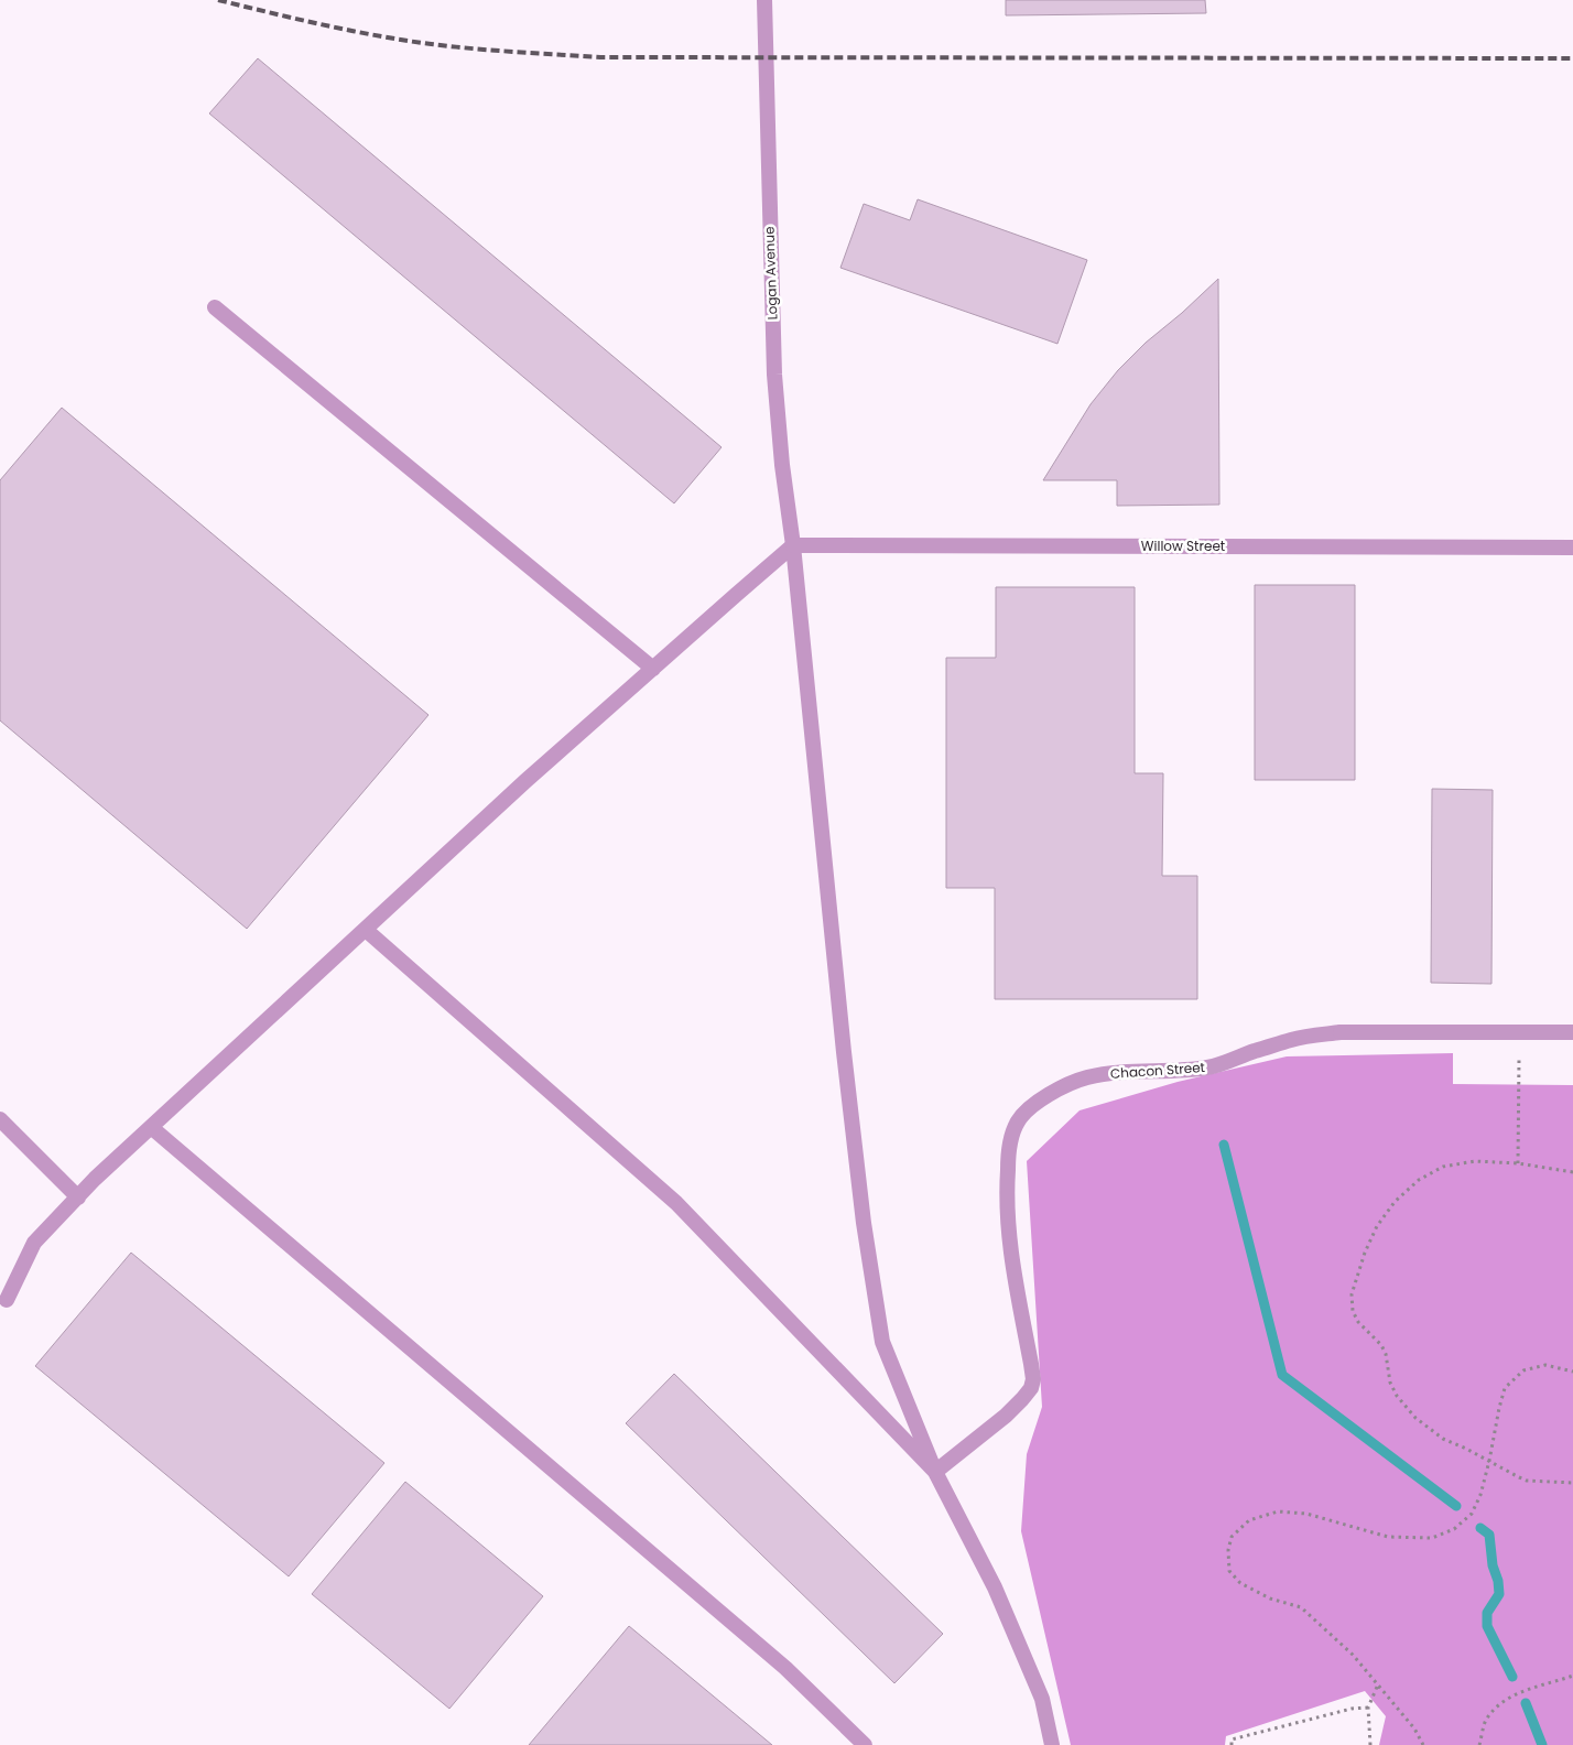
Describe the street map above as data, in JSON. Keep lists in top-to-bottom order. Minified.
{"streets":{"street":["Logan Avenue","Willow Street","Chacon Street"]},"crossings":[["Logan Avenue","Willow Street"],["Logan Avenue","Chacon Street"]]}
